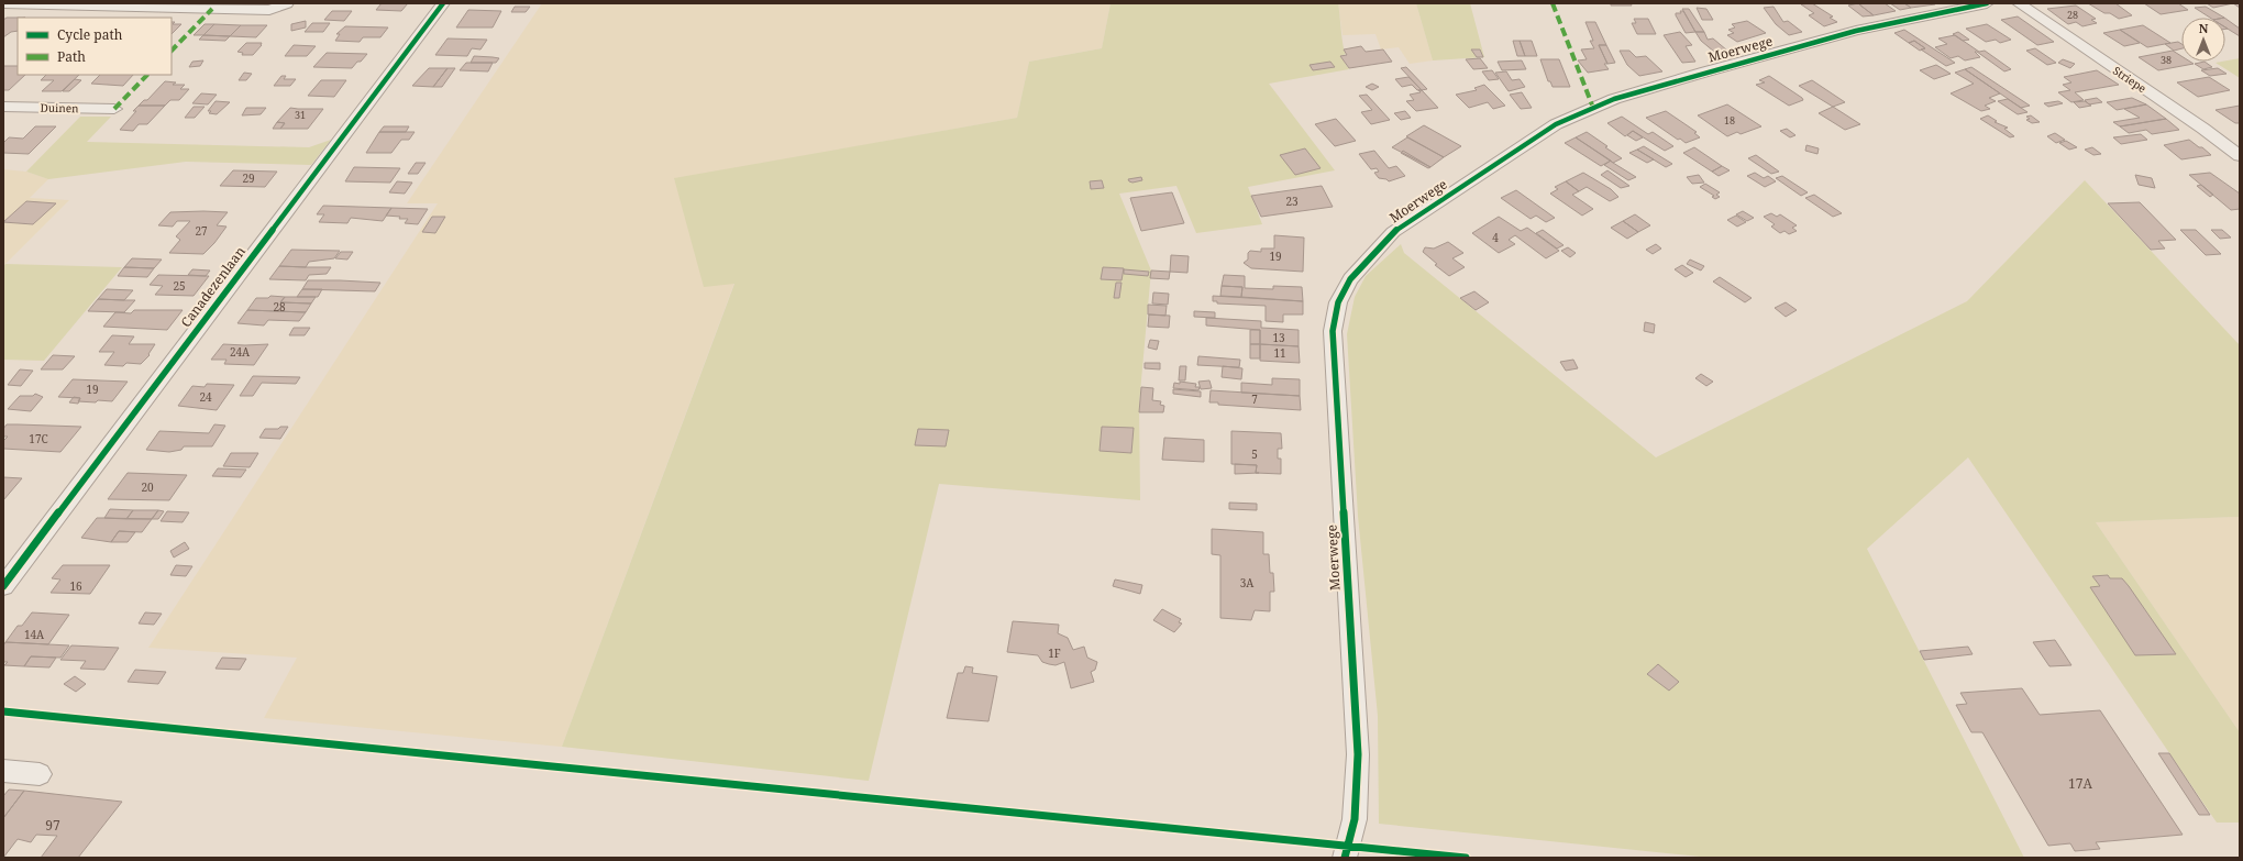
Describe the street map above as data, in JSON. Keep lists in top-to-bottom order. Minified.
{"streets":{"street":["Moerwege","Striepe","Duinen","Canadezenlaan"]},"house_numbers":["28","38","31","18","29","23","27","4","19","25","28","13","24A","11","19","24","7","17C","5","20","3A","16","14A","1F","17A","97"],"legend":["Cycle path","Path"],"north":"top"}
